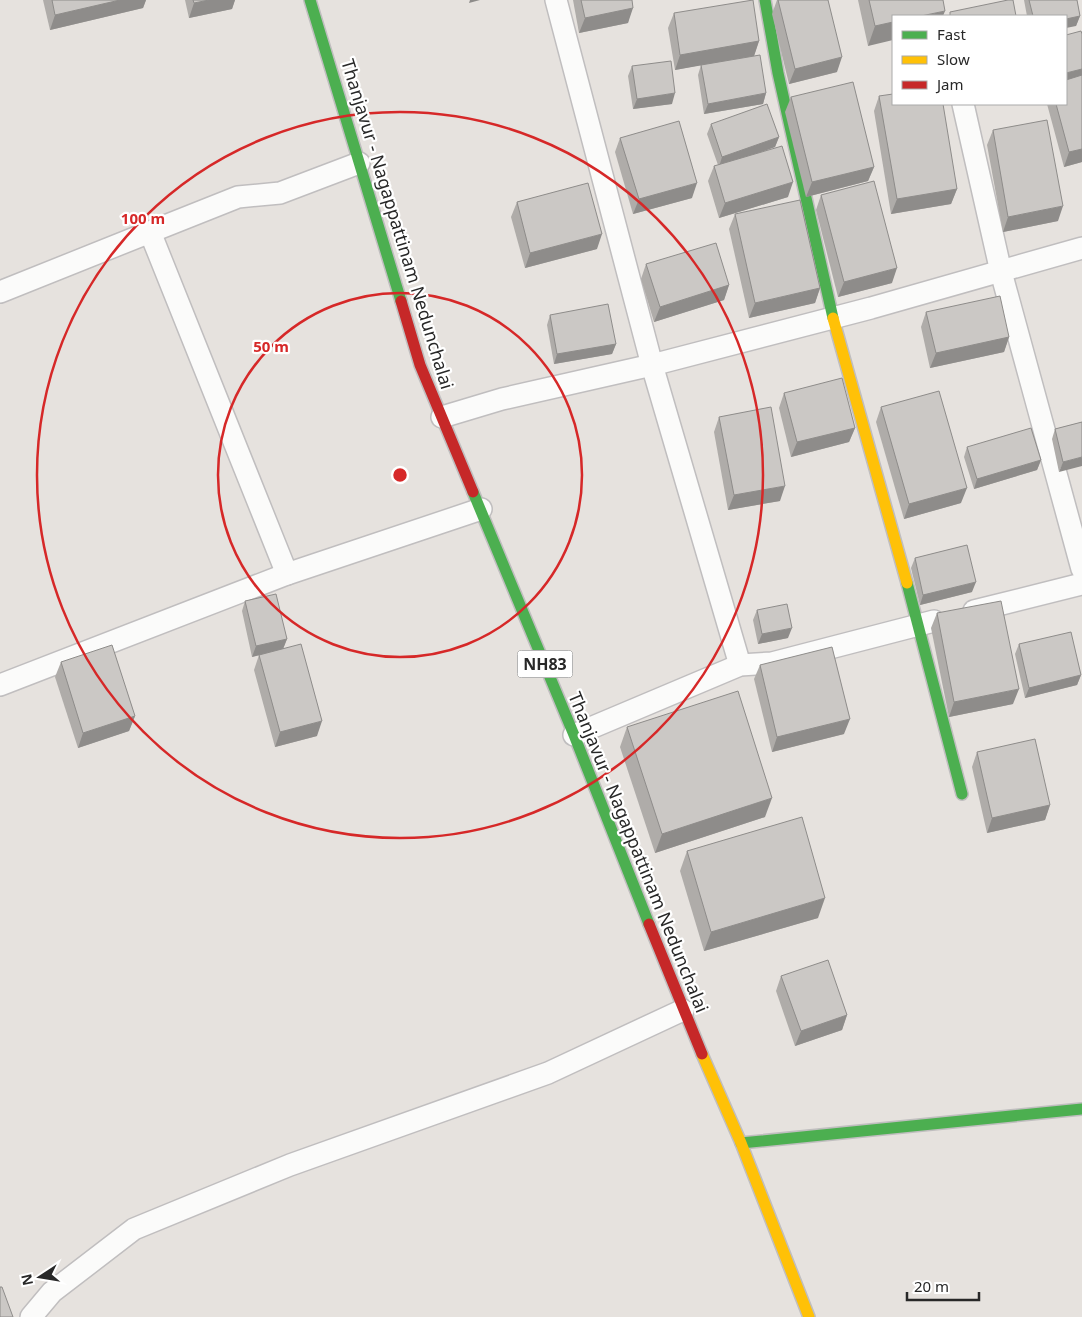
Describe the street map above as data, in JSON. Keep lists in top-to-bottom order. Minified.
{"streets":{"main road":["Thanjavur - Nagappattinam Nedunchalai","NH83"]},"legend":["Fast","Slow","Jam"],"scale_bar":"20 m","north":"left","rings":["100 m","50 m"]}
